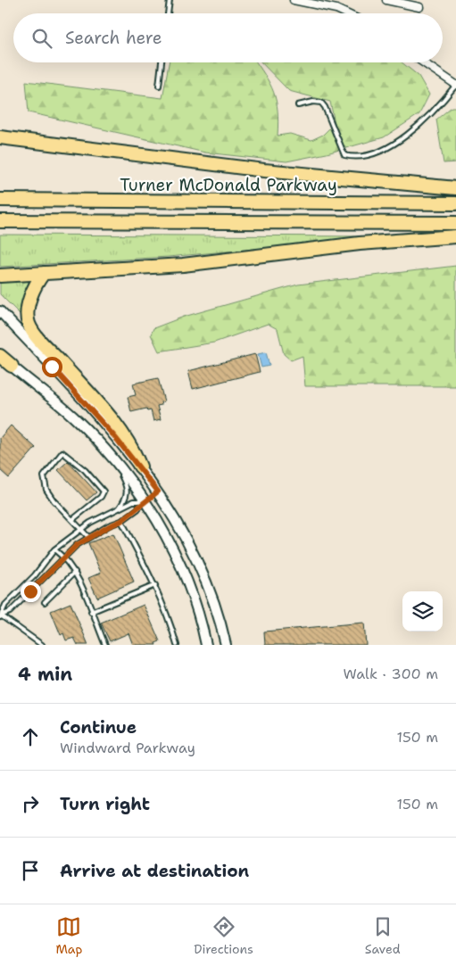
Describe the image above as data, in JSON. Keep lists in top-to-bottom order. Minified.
{"streets":{"highway":["Turner McDonald Parkway"]},"page":{"search":"Search here","heading":["4 min","Walk · 300 m"],"list":[["Continue","Windward Parkway","150 m"],["Turn right","150 m"],"Arrive at destination"],"nav":["Map","Directions","Saved"]}}
